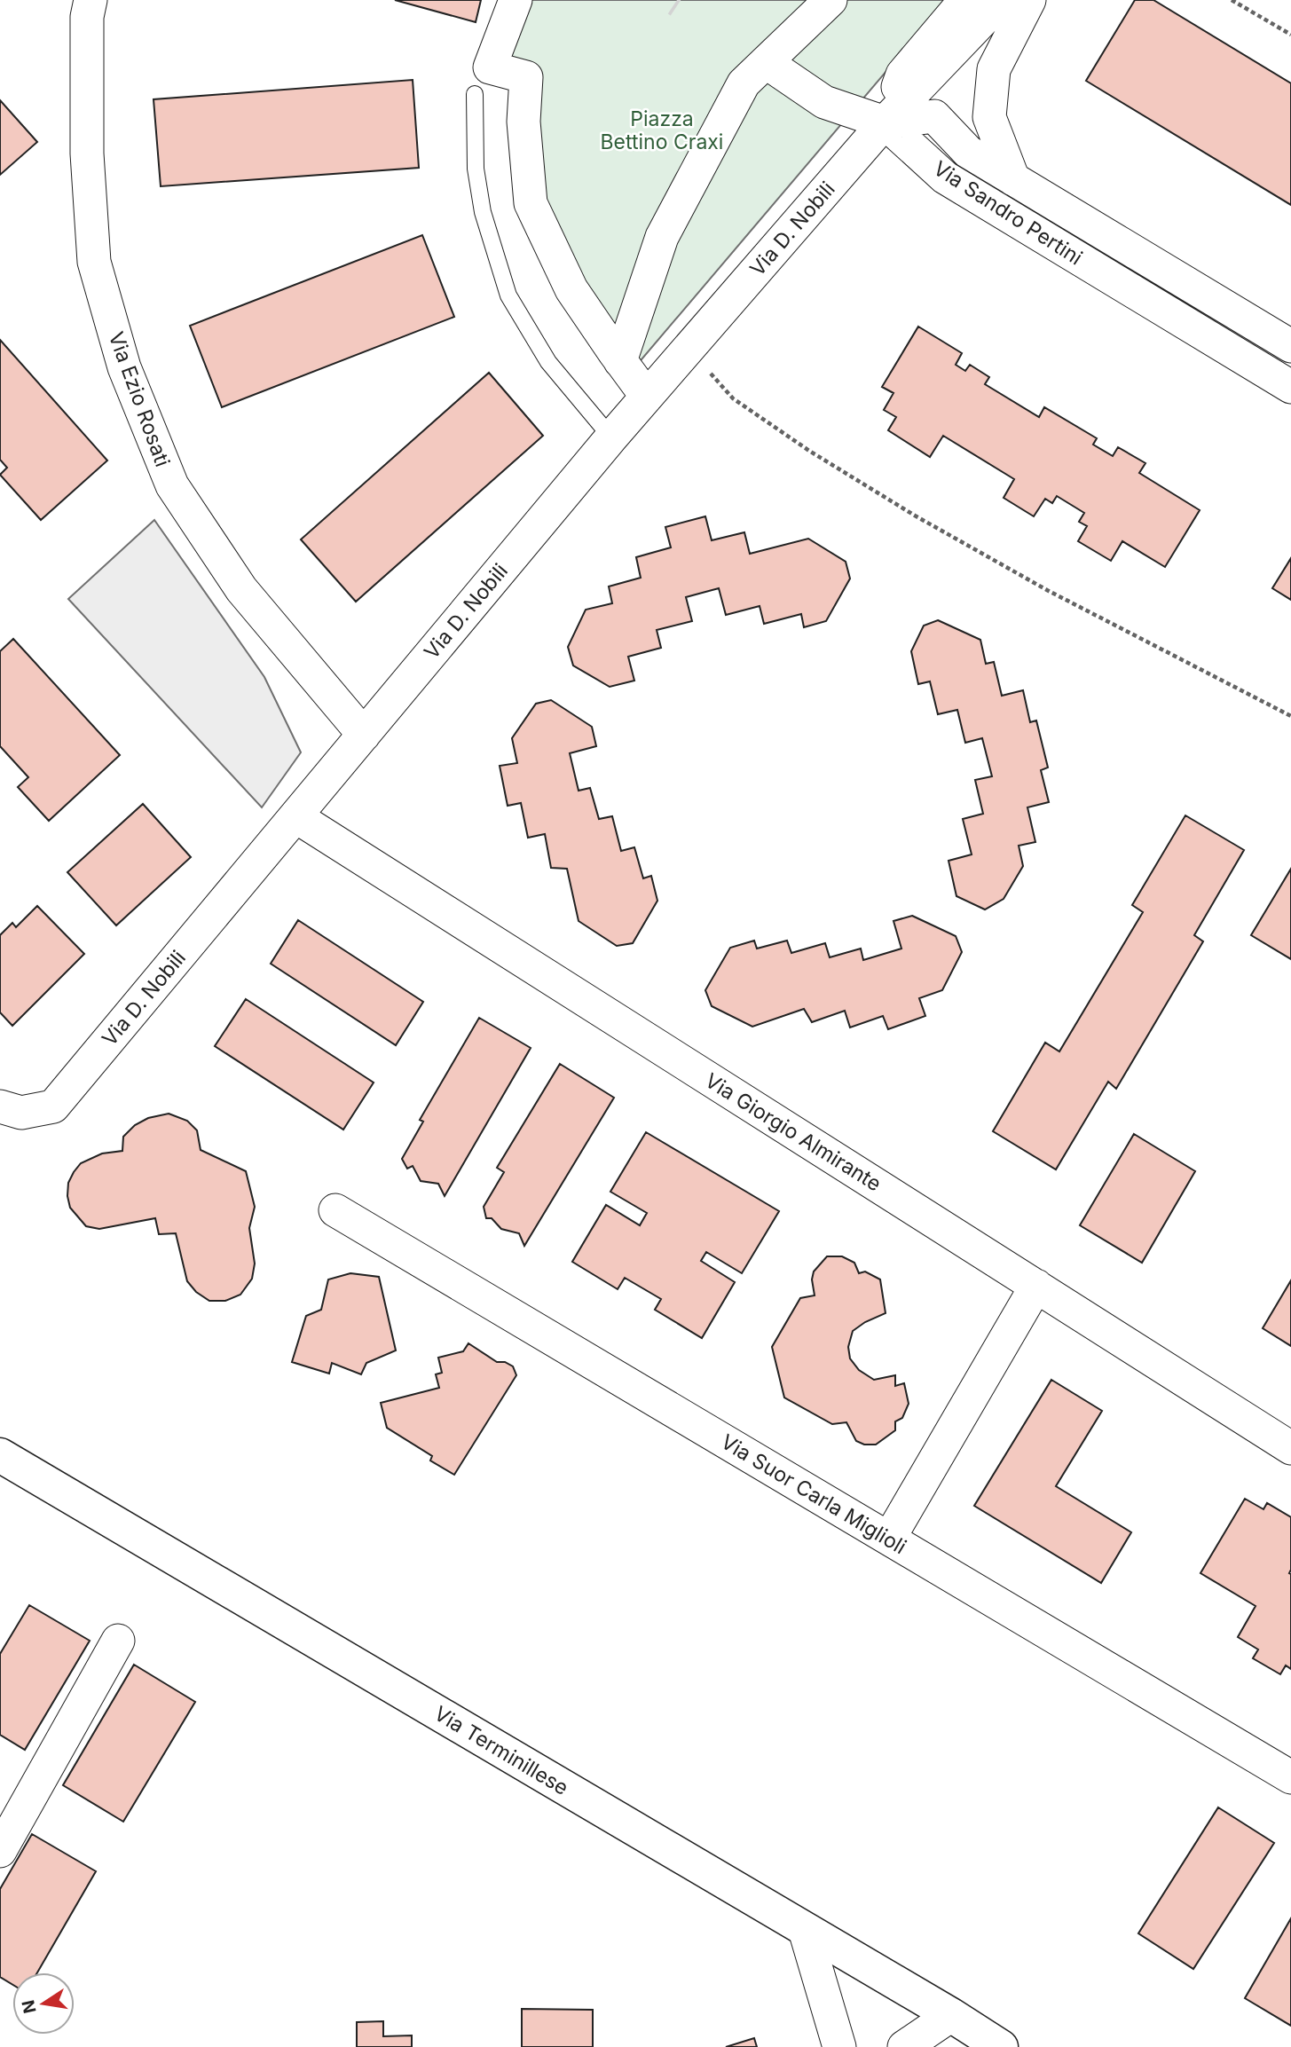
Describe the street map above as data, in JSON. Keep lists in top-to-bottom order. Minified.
{"streets":{"main road":["Via Terminillese"],"street":["Via Sandro Pertini","Via D. Nobili","Via Ezio Rosati","Via Giorgio Almirante","Via Suor Carla Miglioli"]},"crossings":[["Via Sandro Pertini","Via D. Nobili"],["Via D. Nobili","Via Ezio Rosati"],["Via D. Nobili","Via Giorgio Almirante"]],"parks":["Piazza Bettino Craxi"],"north":"left"}
